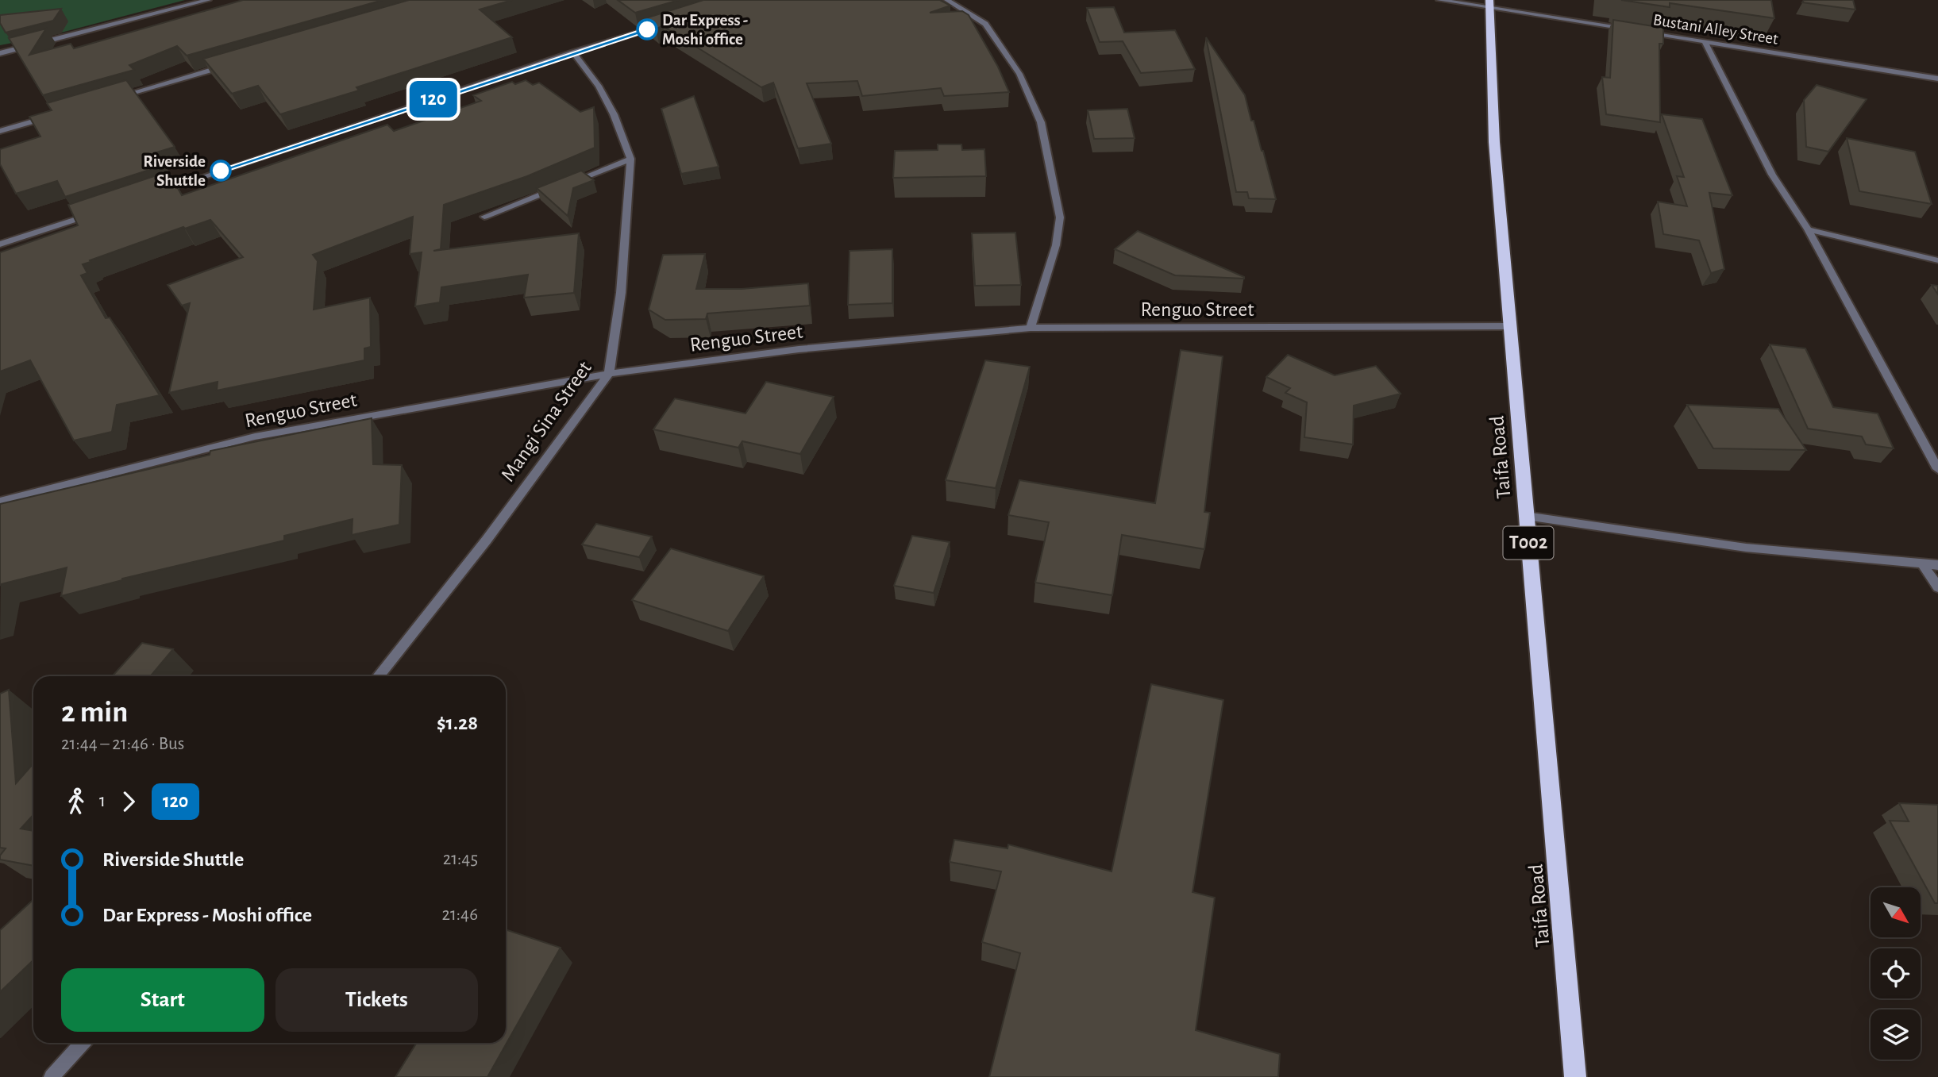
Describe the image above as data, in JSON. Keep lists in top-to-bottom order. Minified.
{"streets":{"highway":["Taifa Road","T002"],"street":["Bustani Alley Street","Renguo Street","Mangi Sina Street"]},"crossings":[["Bustani Alley Street","Taifa Road"],["Renguo Street","Mangi Sina Street"],["Renguo Street","Taifa Road"]],"places":["Dar Express - Moshi office","Riverside Shuttle"],"lines":["bus line 120"],"north":"bottom right","page":{"on_map":"120","heading":["2 min","21:44 – 21:46 · Bus","$1.28"],"legs":["1","120"],"list":[{"name":"Riverside Shuttle","value":"21:45"},{"name":"Dar Express - Moshi office","value":"21:46"}],"buttons":["Start","Tickets"]}}
